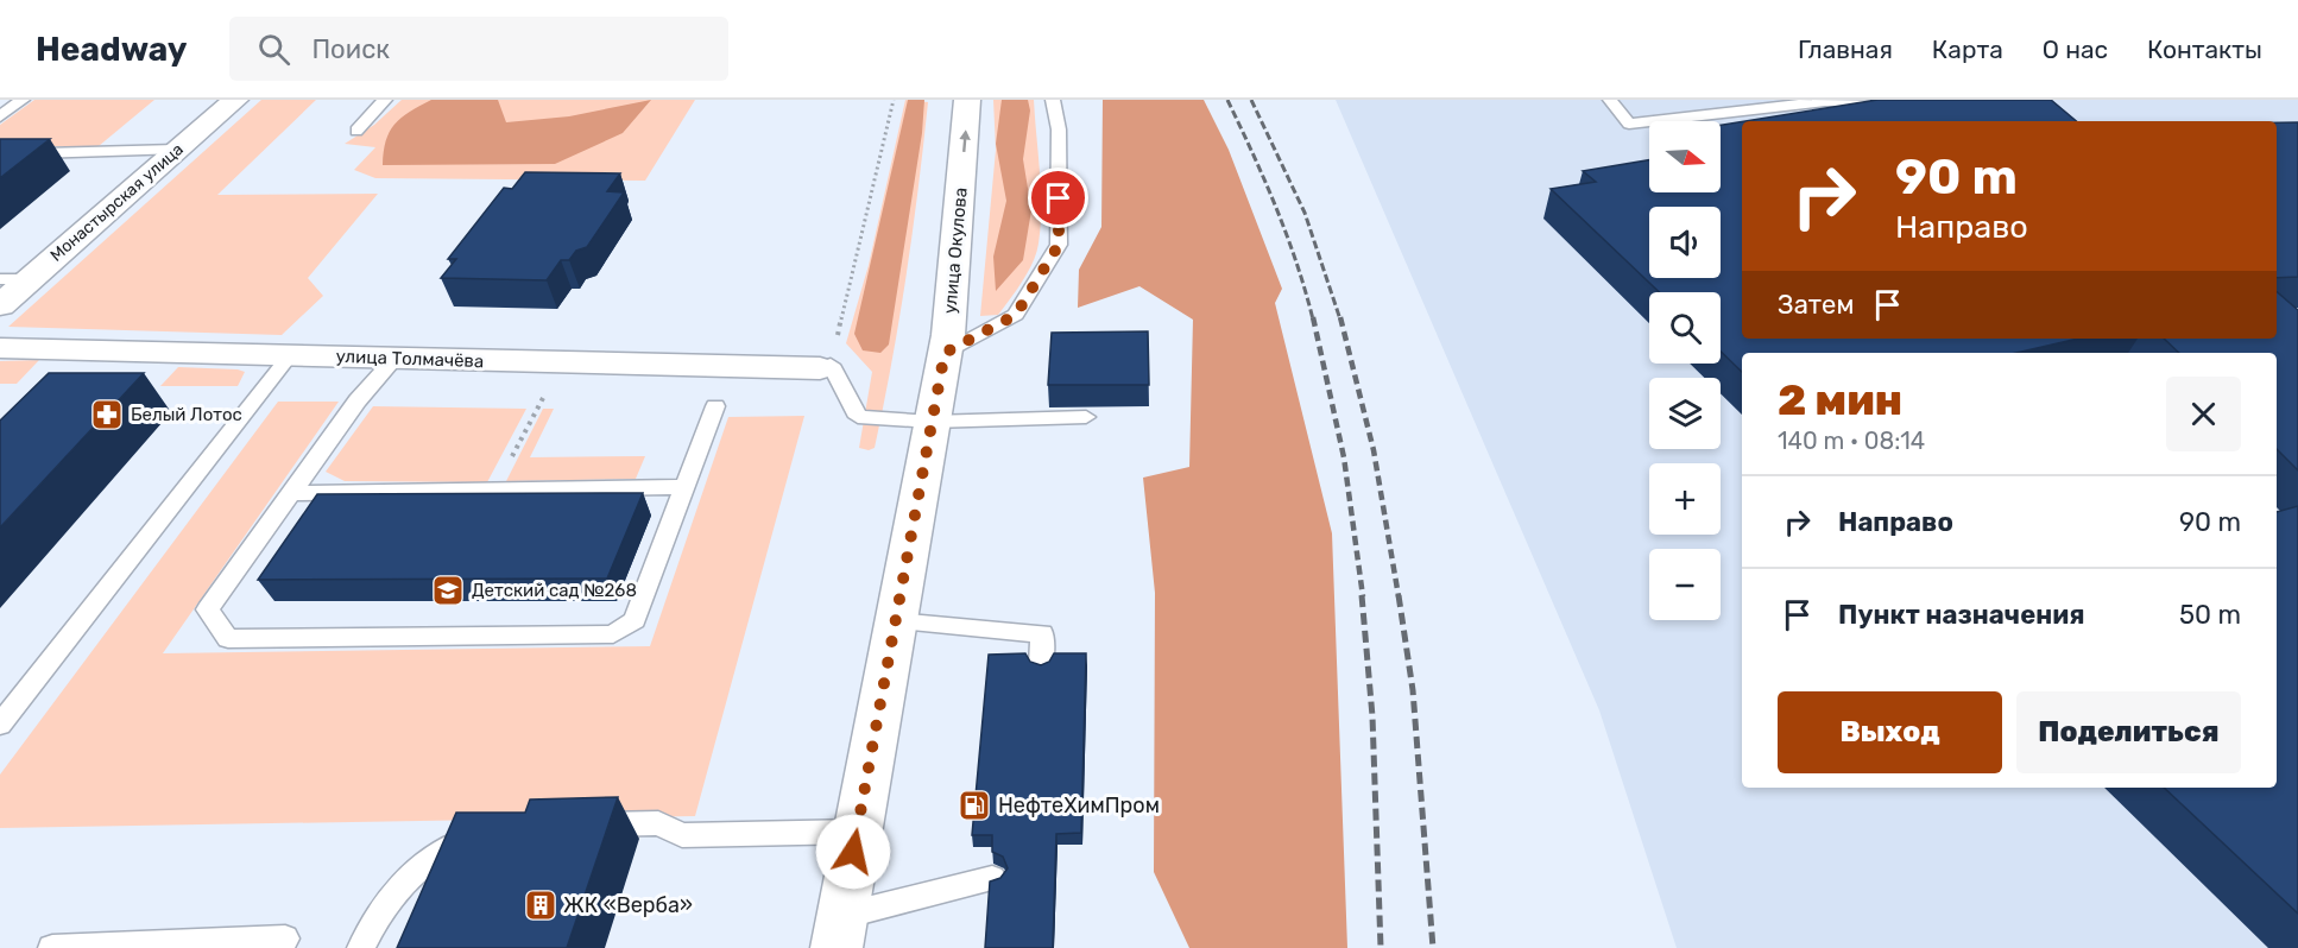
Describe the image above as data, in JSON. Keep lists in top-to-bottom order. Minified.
{"streets":{"street":["Монастырская улица","улица Окулова","улица Толмачёва"]},"places":{"pharmacy":["Белый Лотос"],"school or university":["Детский сад №268"],"fuel station":["НефтеХимПром"],"building":["ЖК «Верба»"]},"north":"right","page":{"header":"Headway","search":"Поиск","nav":["Главная","Карта","О нас","Контакты"],"map_buttons":["+","−"],"turn":["90 m","Направо"],"then":"Затем","heading":["2 мин","140 m · 08:14"],"list":[{"name":"Направо","value":"90 m"},{"name":"Пункт назначения","value":"50 m"}],"buttons":["Выход","Поделиться"]}}
